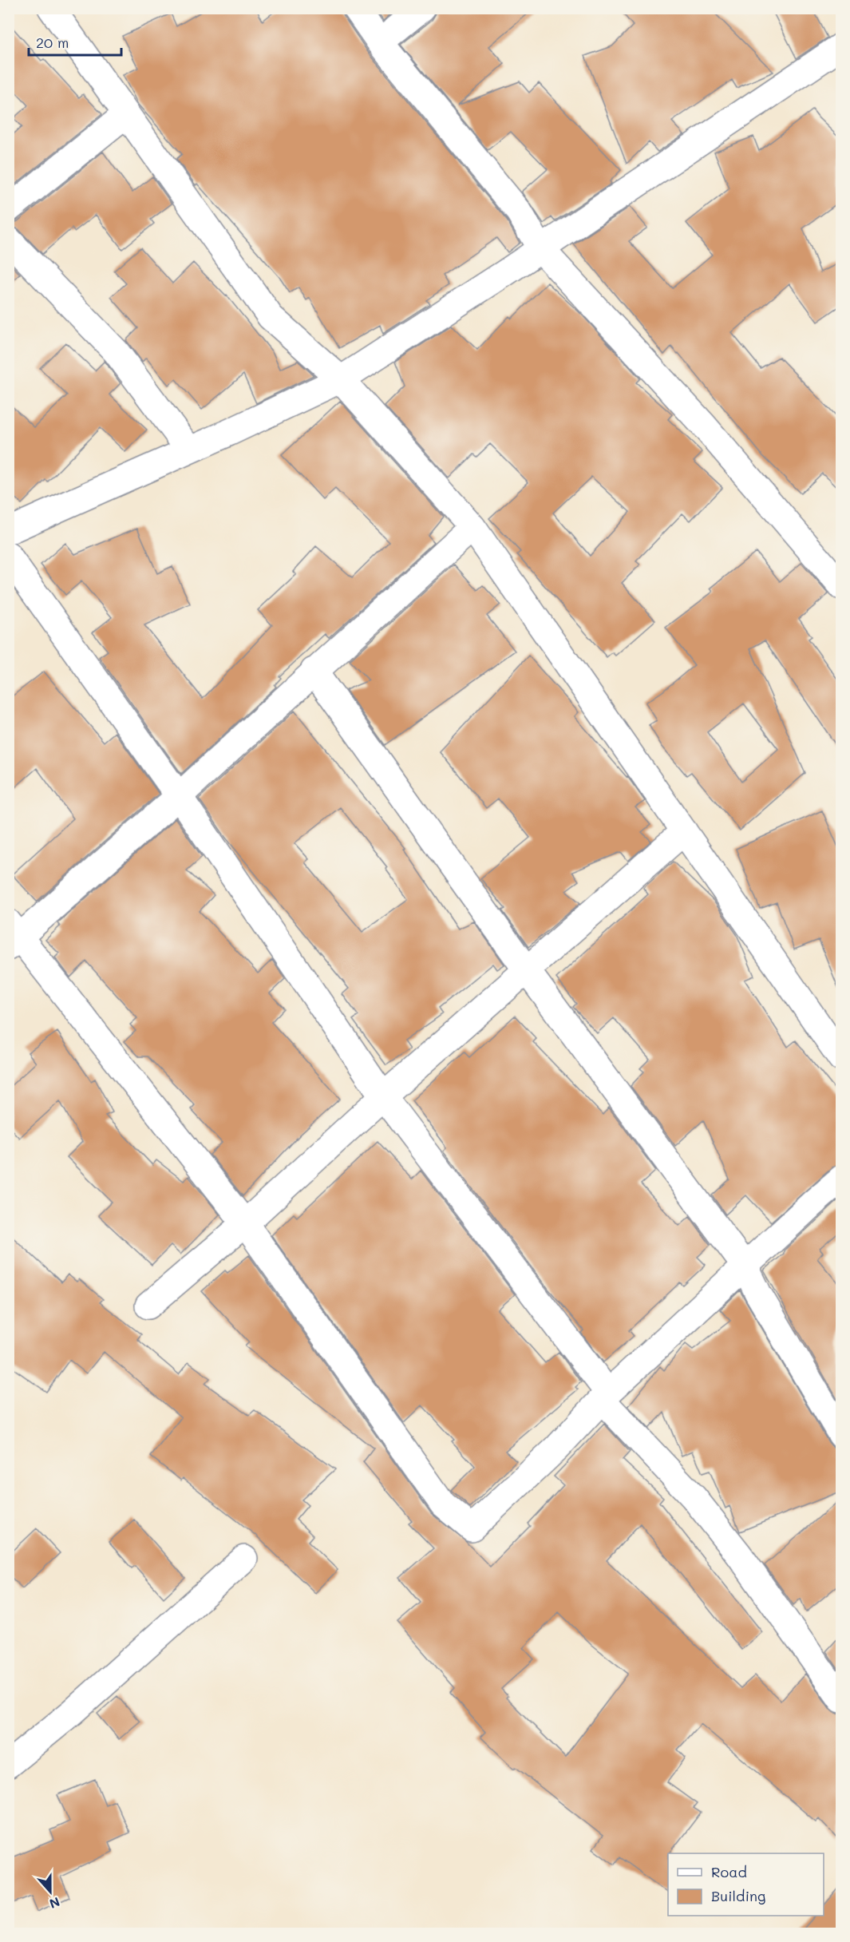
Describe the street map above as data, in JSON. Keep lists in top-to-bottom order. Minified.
{"legend":["Road","Building"],"scale_bar":"20 m","north":"bottom"}
